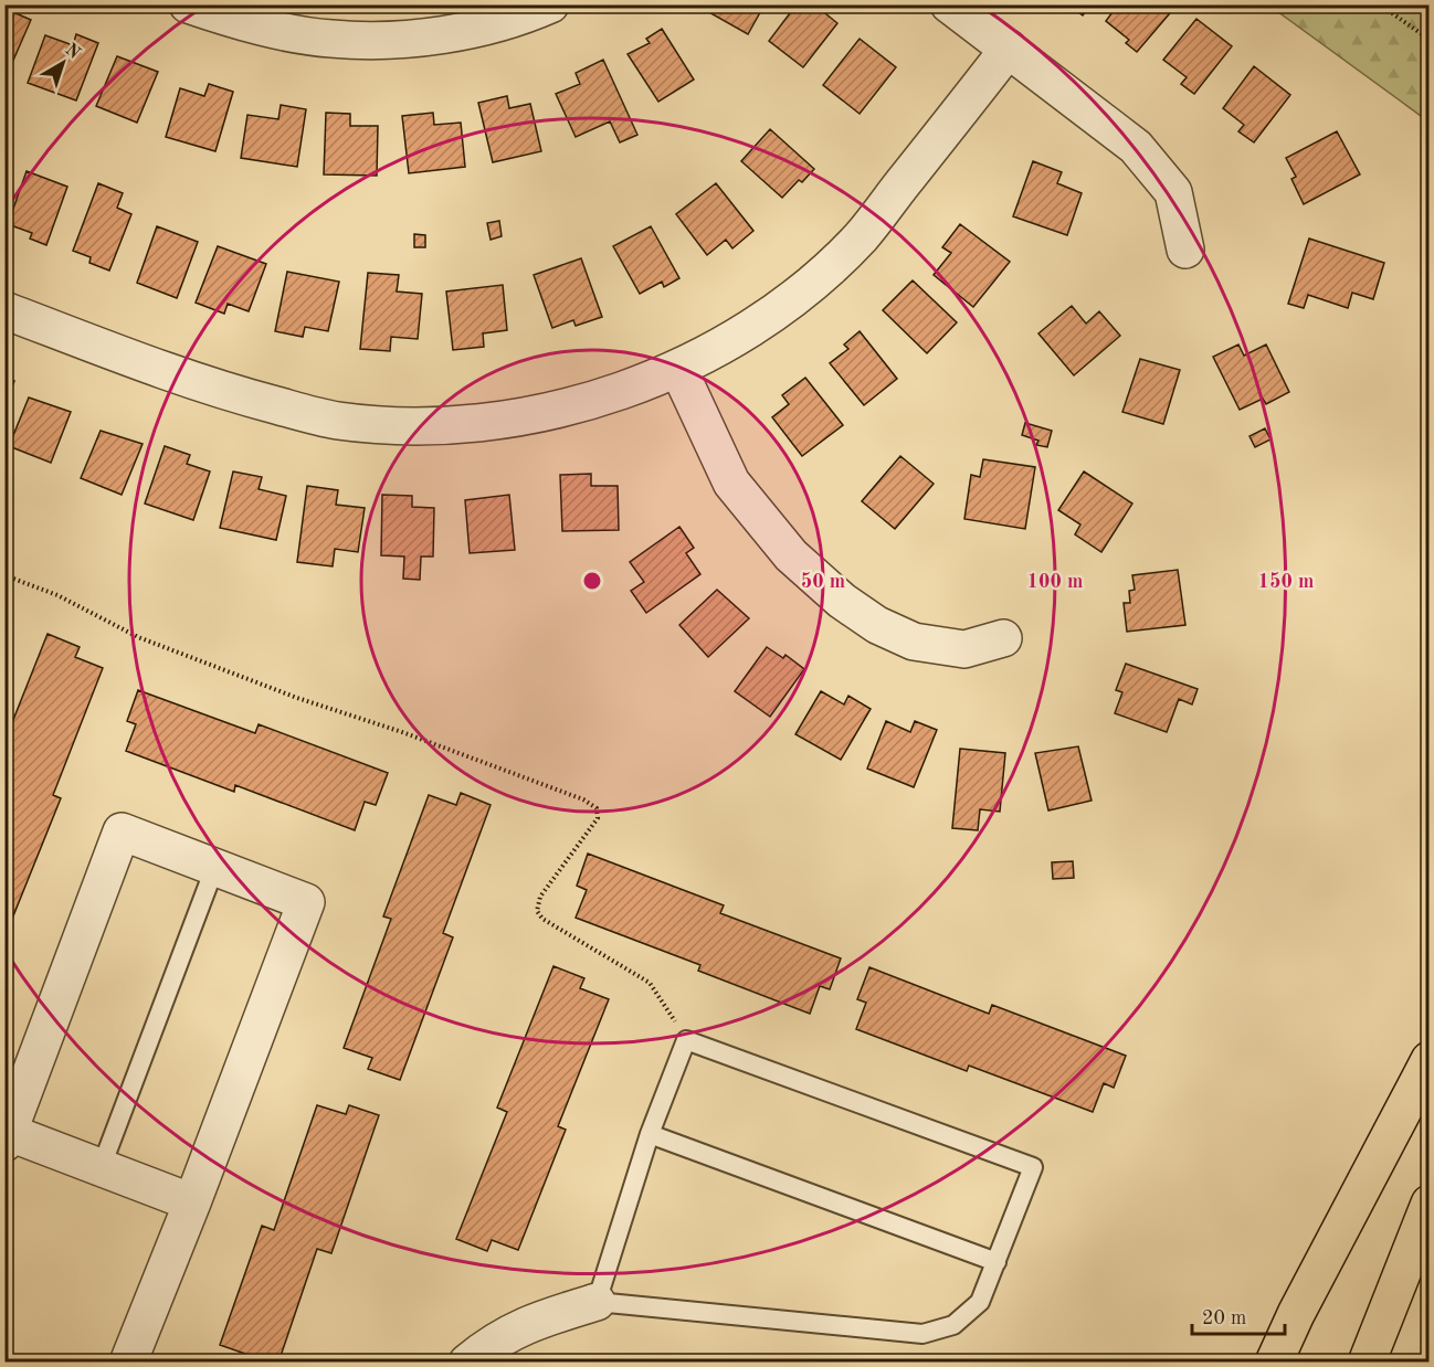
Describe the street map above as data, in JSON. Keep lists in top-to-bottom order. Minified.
{"scale_bar":"20 m","north":"top right","rings":["50 m","100 m","150 m"]}
